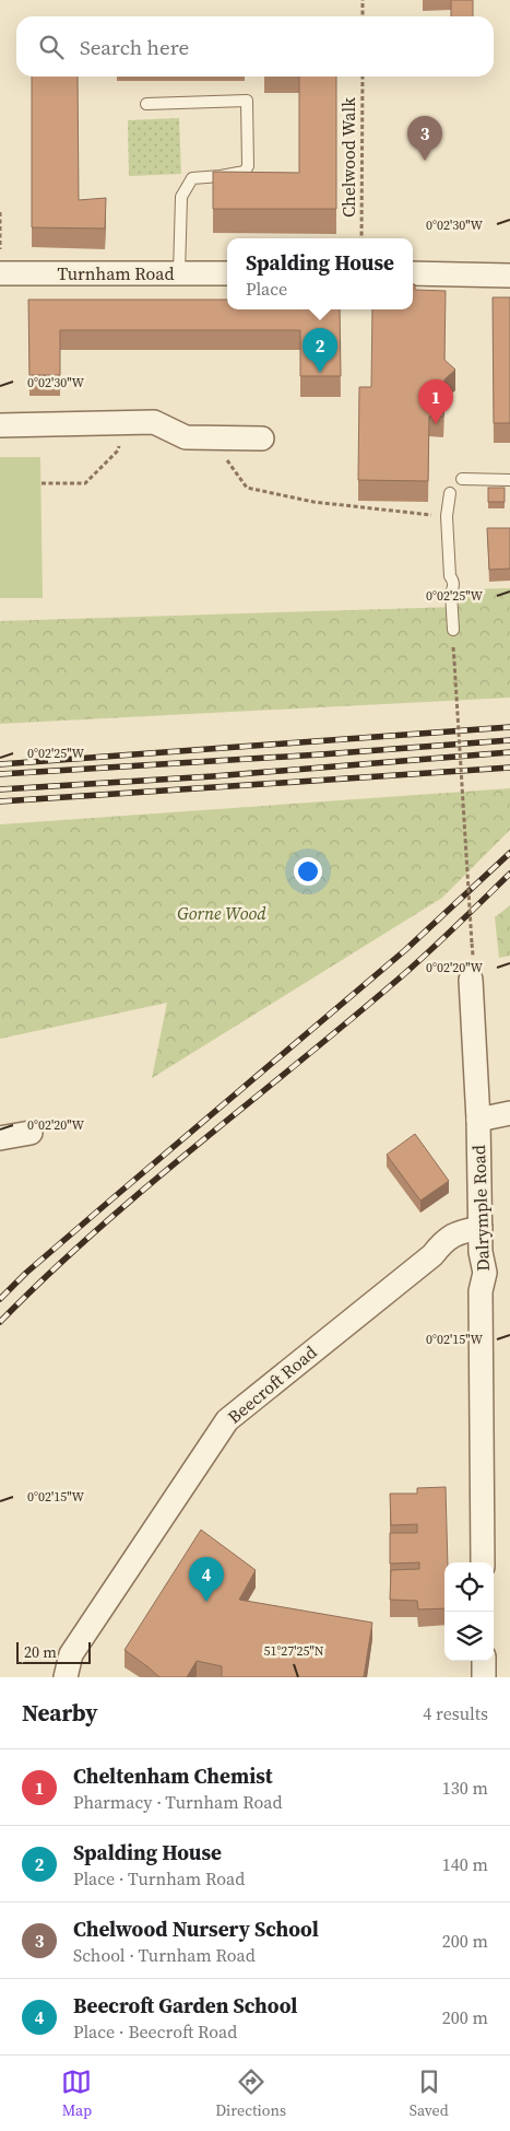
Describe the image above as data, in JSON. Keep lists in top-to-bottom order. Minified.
{"streets":{"street":["Turnham Road","Dalrymple Road","Beecroft Road"],"path":["Chelwood Walk"]},"crossings":[["Dalrymple Road","Beecroft Road"]],"parks":["Gorne Wood"],"scale_bar":"20 m","page":{"search":"Search here","pins":["3","2","1","4"],"popup":["Spalding House","Place"],"scale":"20 m","heading":["Nearby","4 results"],"list":[{"mark":"1","name":"Cheltenham Chemist","note":"Pharmacy · Turnham Road","value":"130 m"},{"mark":"2","name":"Spalding House","note":"Place · Turnham Road","value":"140 m"},{"mark":"3","name":"Chelwood Nursery School","note":"School · Turnham Road","value":"200 m"},{"mark":"4","name":"Beecroft Garden School","note":"Place · Beecroft Road","value":"200 m"}],"nav":["Map","Directions","Saved"]},"coordinates":["0°02'30\"W","0°02'25\"W","0°02'20\"W","0°02'15\"W","51°27'25\"N"]}
